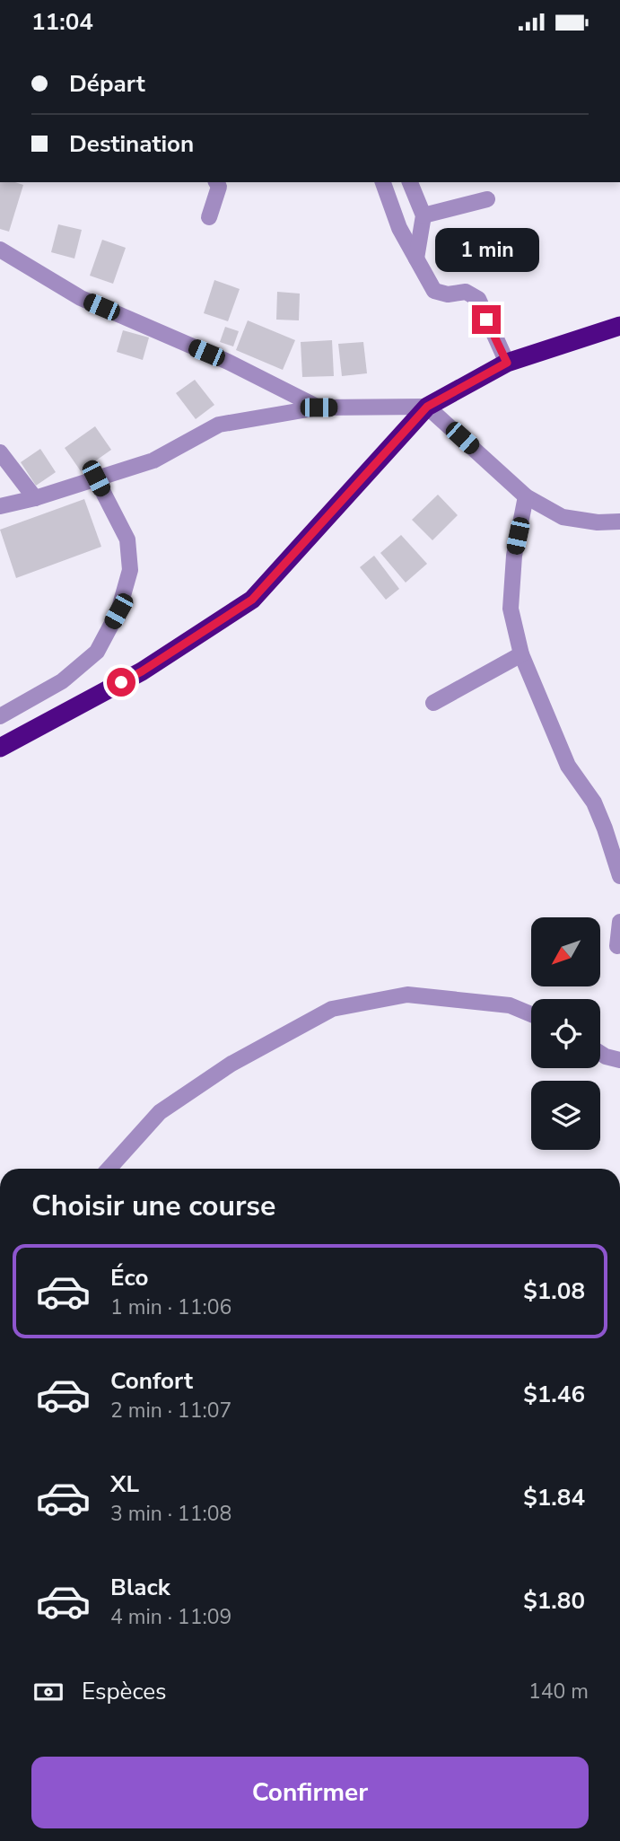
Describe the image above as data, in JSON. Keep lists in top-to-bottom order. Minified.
{"north":"bottom left","page":{"status":"11:04","banner":["Départ","Destination"],"bubble":"1 min","heading":"Choisir une course","list":[{"name":"Éco","note":"1 min · 11:06","value":"$1.08"},{"name":"Confort","note":"2 min · 11:07","value":"$1.46"},{"name":"XL","note":"3 min · 11:08","value":"$1.84"},{"name":"Black","note":"4 min · 11:09","value":"$1.80"}],"pay":["Espèces","140 m"],"buttons":"Confirmer"}}
